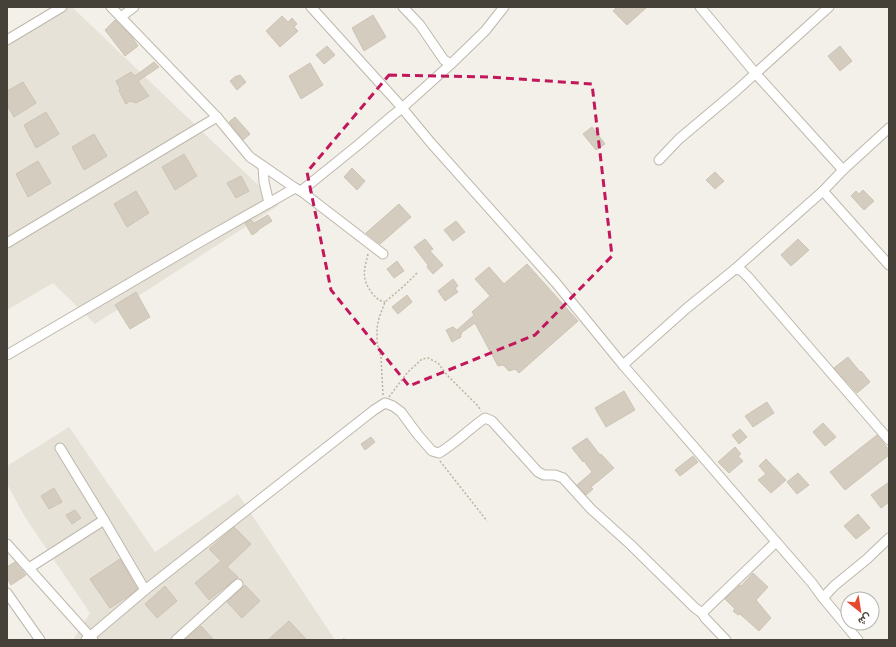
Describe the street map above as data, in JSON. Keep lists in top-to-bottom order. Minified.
{"north":"bottom right"}
